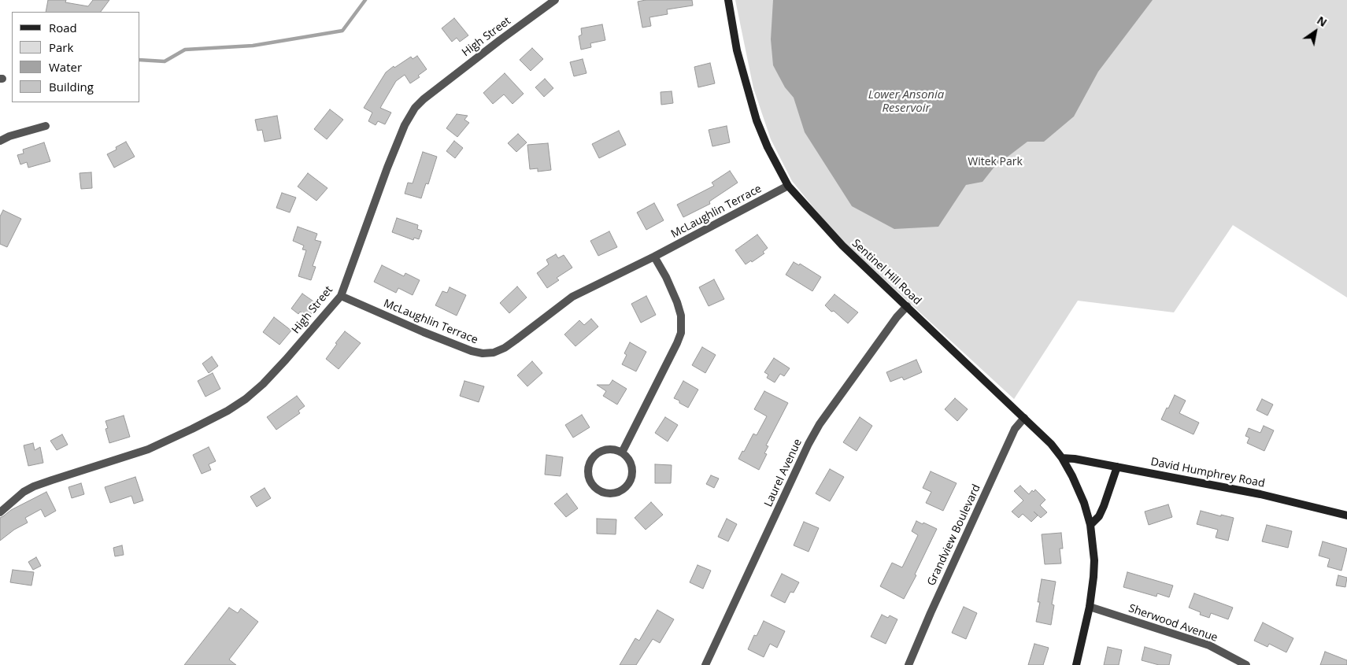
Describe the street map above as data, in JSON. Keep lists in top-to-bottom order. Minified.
{"streets":{"main road":["Sentinel Hill Road","David Humphrey Road"],"street":["High Street","McLaughlin Terrace","Laurel Avenue","Grandview Boulevard","Sherwood Avenue"]},"crossings":[["High Street","McLaughlin Terrace"],["McLaughlin Terrace","Sentinel Hill Road"],["Sentinel Hill Road","Laurel Avenue"],["Sentinel Hill Road","David Humphrey Road"],["Sentinel Hill Road","Grandview Boulevard"],["Sentinel Hill Road","Sherwood Avenue"]],"water":["Lower Ansonia Reservoir"],"parks":["Witek Park"],"legend":["Road","Park","Water","Building"],"north":"top right"}
